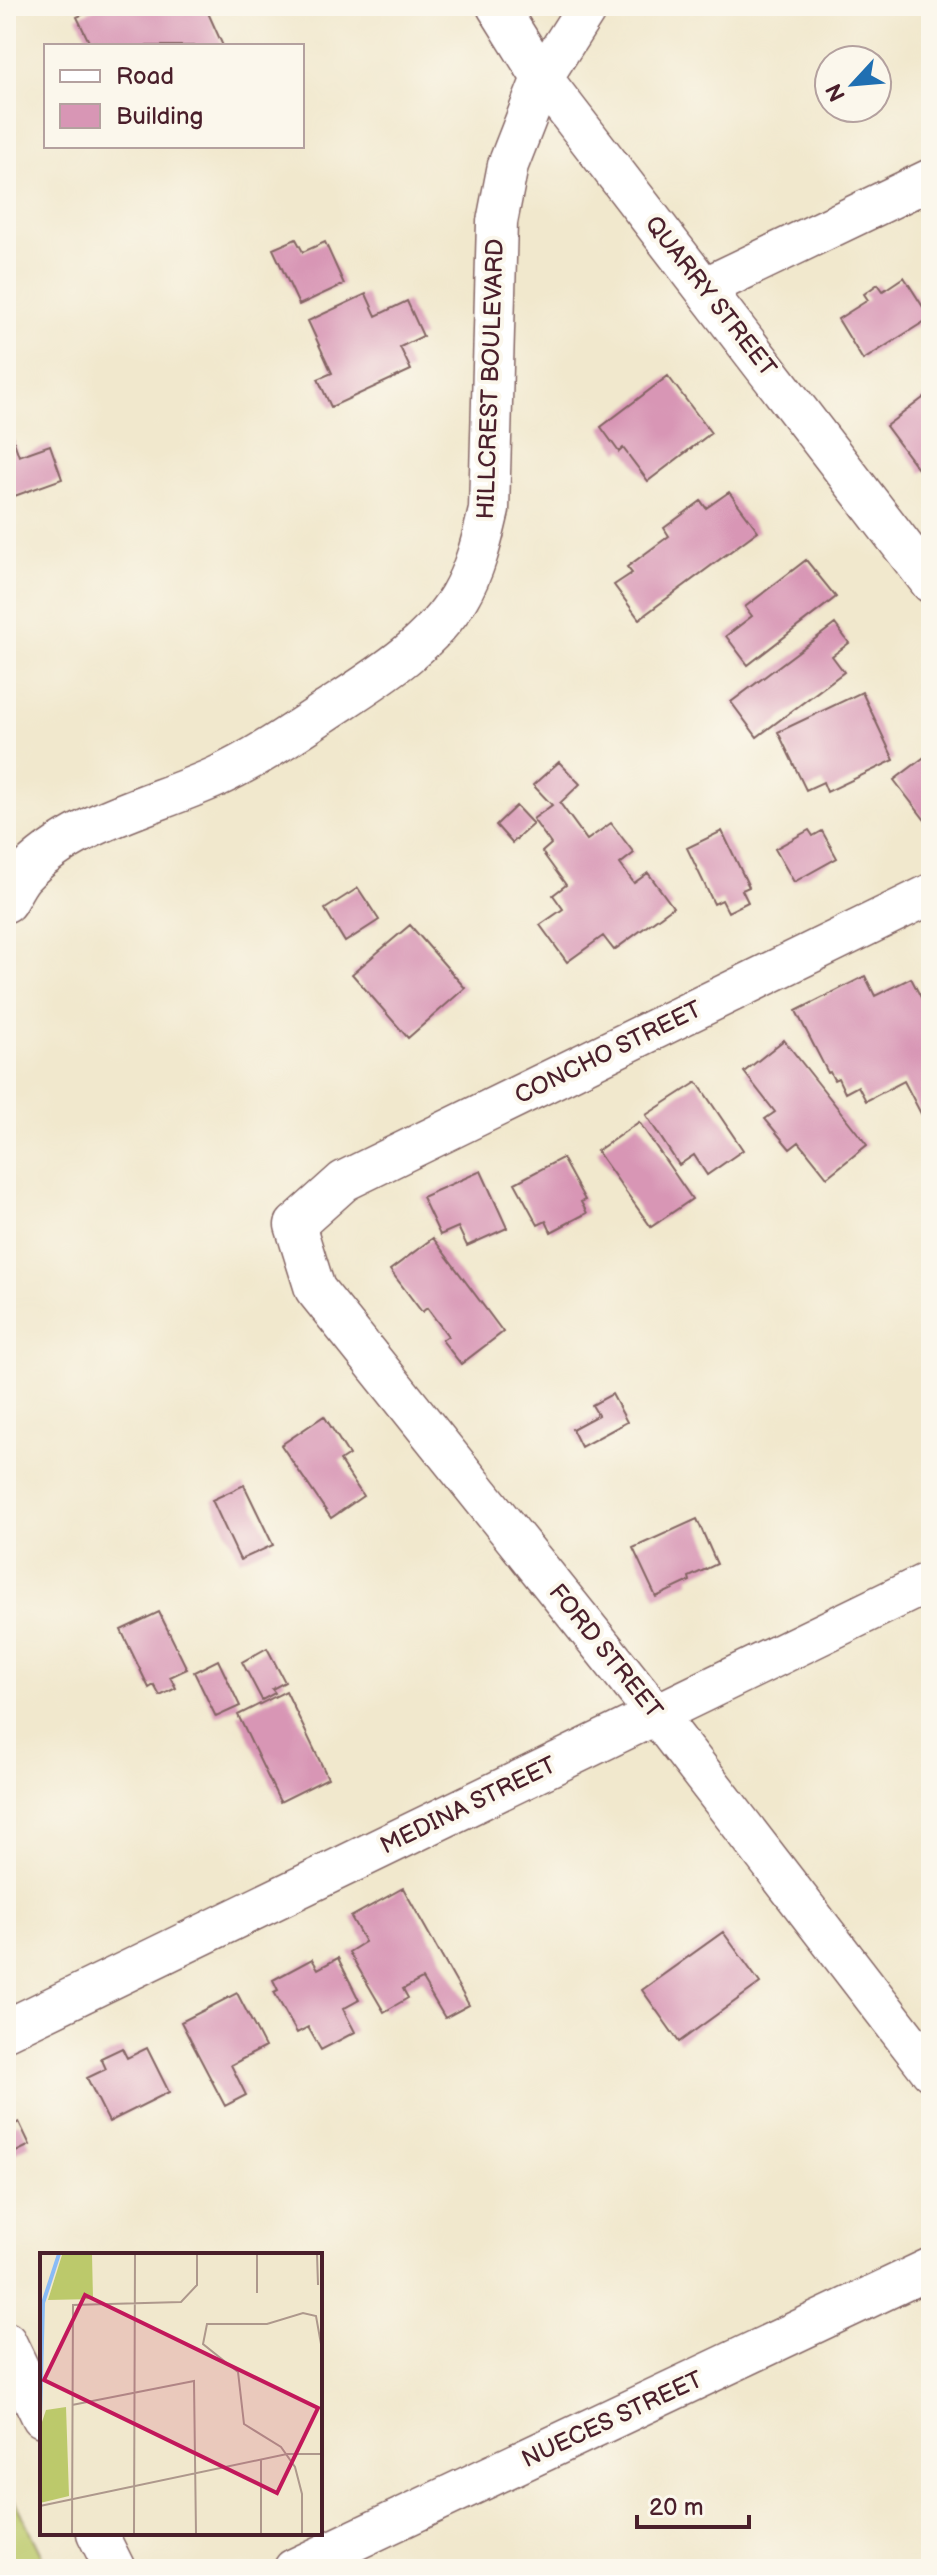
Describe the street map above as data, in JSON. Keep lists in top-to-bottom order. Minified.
{"streets":{"street":["QUARRY STREET","HILLCREST BOULEVARD","CONCHO STREET","FORD STREET","MEDINA STREET","NUECES STREET"]},"crossings":[["QUARRY STREET","HILLCREST BOULEVARD"],["CONCHO STREET","FORD STREET"],["FORD STREET","MEDINA STREET"]],"legend":["Road","Building"],"scale_bar":"20 m","north":"bottom left"}
